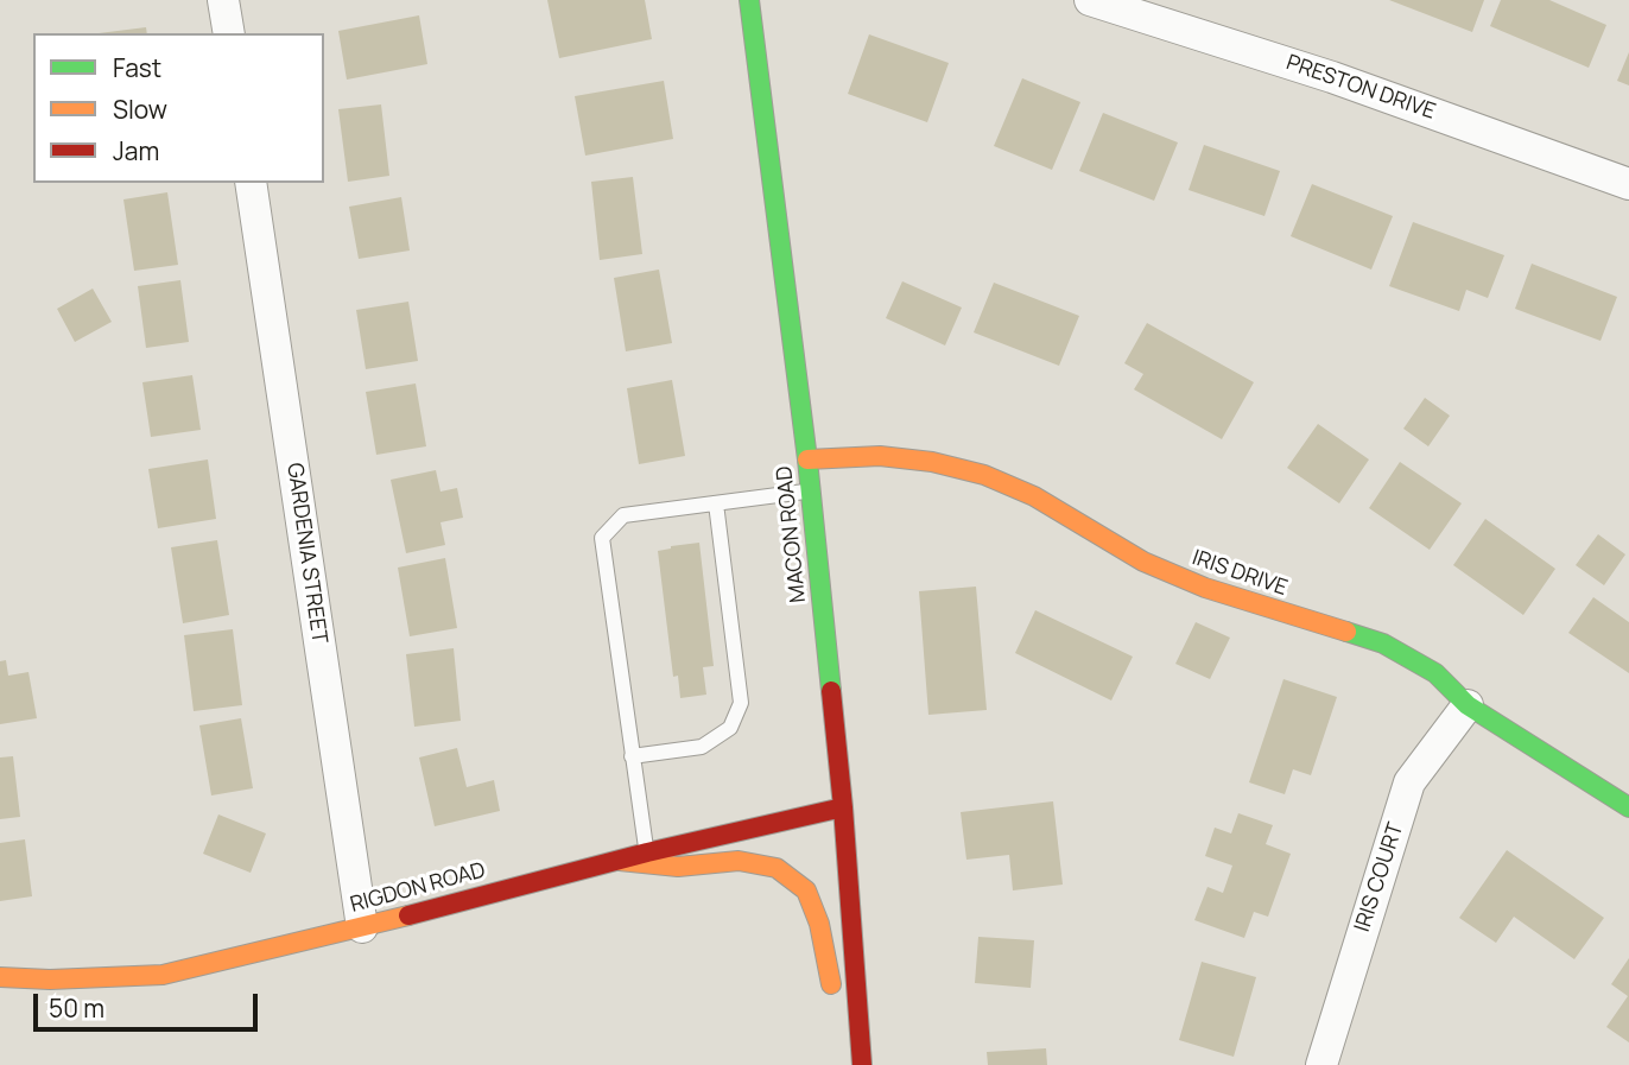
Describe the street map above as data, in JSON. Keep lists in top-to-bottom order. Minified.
{"streets":{"street":["PRESTON DRIVE","MACON ROAD","GARDENIA STREET","IRIS DRIVE","IRIS COURT","RIGDON ROAD"]},"crossings":[["MACON ROAD","IRIS DRIVE"],["MACON ROAD","RIGDON ROAD"],["GARDENIA STREET","RIGDON ROAD"],["IRIS DRIVE","IRIS COURT"]],"legend":["Fast","Slow","Jam"],"scale_bar":"50 m"}
